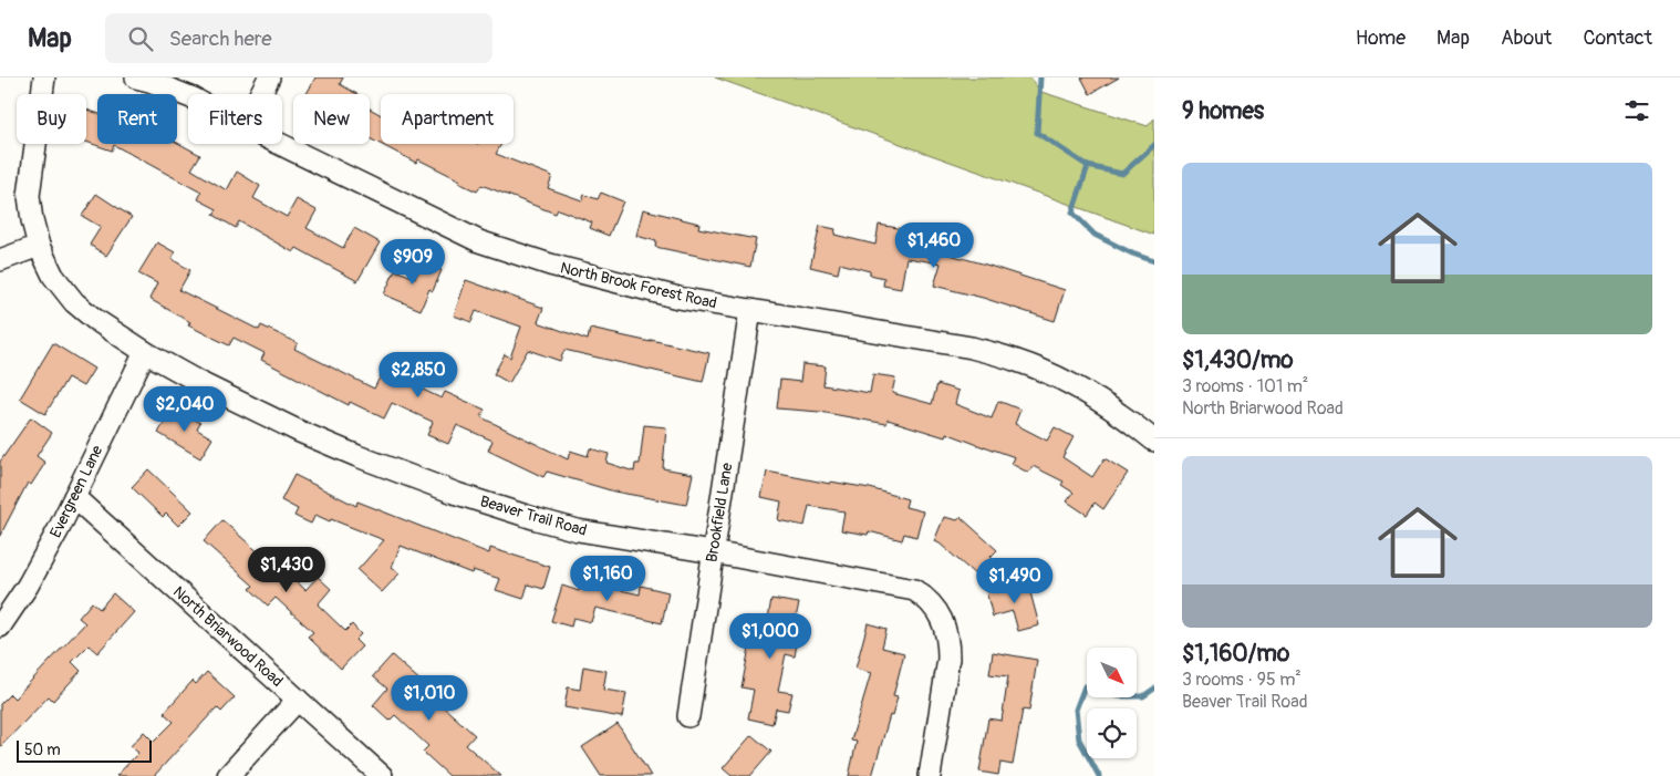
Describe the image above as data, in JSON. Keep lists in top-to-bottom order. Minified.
{"streets":{"street":["North Brook Forest Road","Evergreen Lane","Brookfield Lane","Beaver Trail Road","North Briarwood Road"]},"crossings":[["North Brook Forest Road","Brookfield Lane"],["Evergreen Lane","Beaver Trail Road"],["Evergreen Lane","North Briarwood Road"],["Brookfield Lane","Beaver Trail Road"]],"scale_bar":"50 m","north":"bottom right","page":{"header":"Map","search":"Search here","nav":["Home","Map","About","Contact"],"heading":"9 homes","chip":["Buy","Rent","Filters","New","Apartment"],"list":[{"name":"$1,430/mo","note":"3 rooms · 101 m² · North Briarwood Road"},{"name":"$1,160/mo","note":"3 rooms · 95 m² · Beaver Trail Road"}],"price":["$1,460","$909","$2,850","$2,040","$1,430","$1,160","$1,490","$1,000","$1,010"],"scale":"50 m"}}
